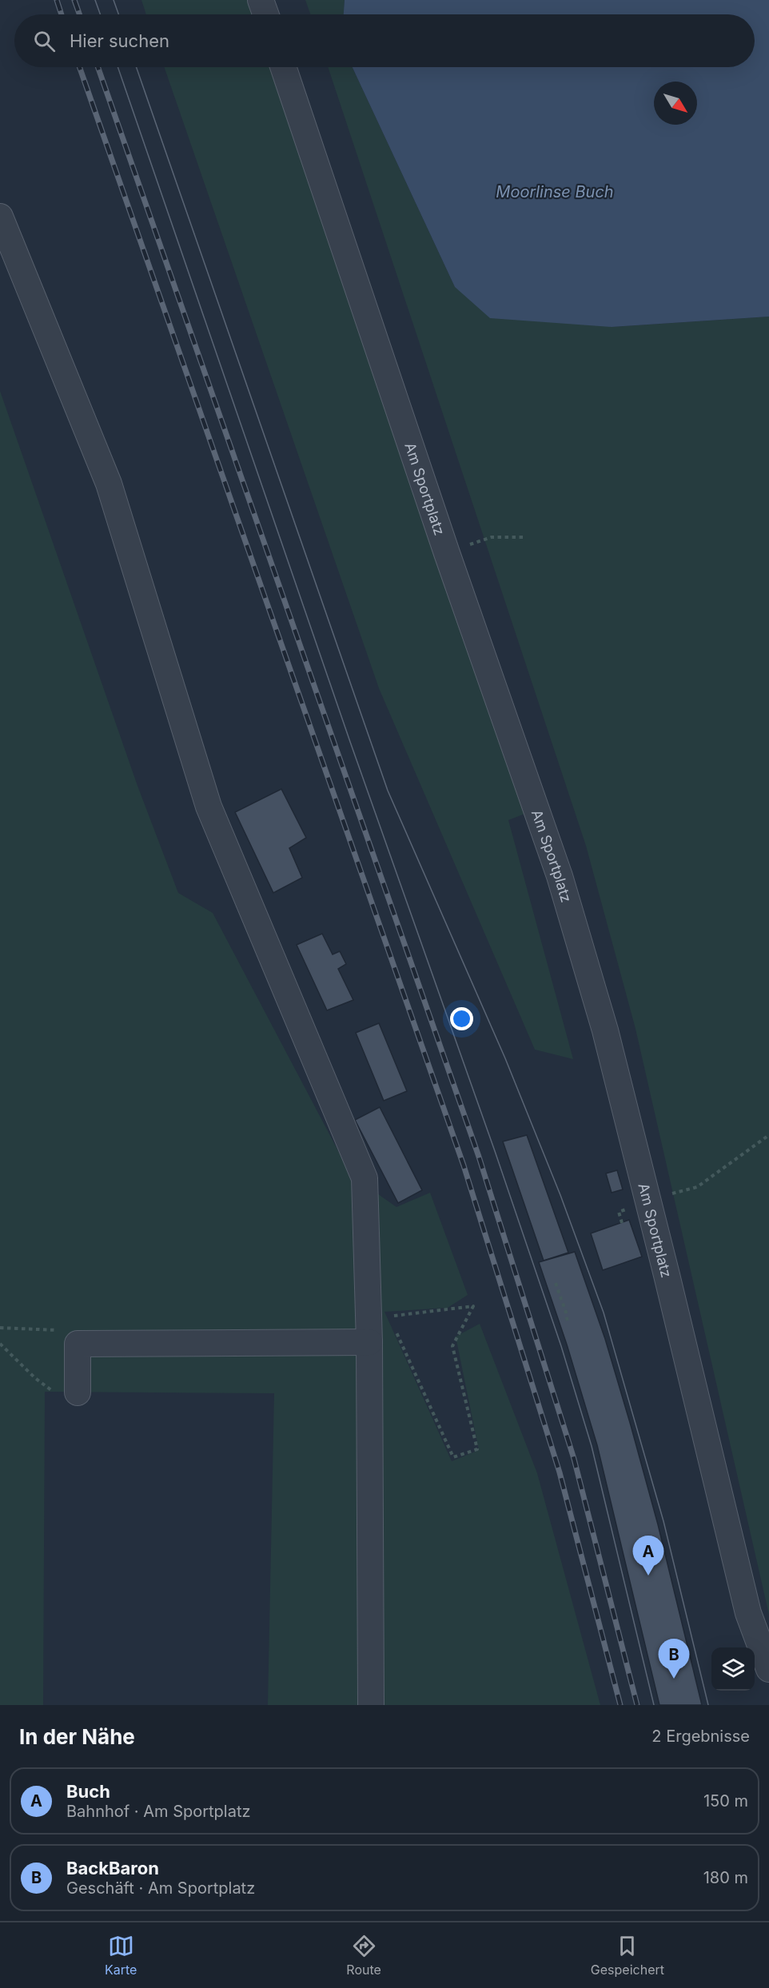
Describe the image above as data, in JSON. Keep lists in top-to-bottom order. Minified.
{"streets":{"street":["Am Sportplatz"]},"water":["Moorlinse Buch"],"north":"bottom right","page":{"search":"Hier suchen","pins":["A","B"],"heading":["In der Nähe","2 Ergebnisse"],"list":[{"mark":"A","name":"Buch","note":"Bahnhof · Am Sportplatz","value":"150 m"},{"mark":"B","name":"BackBaron","note":"Geschäft · Am Sportplatz","value":"180 m"}],"nav":["Karte","Route","Gespeichert"]}}
